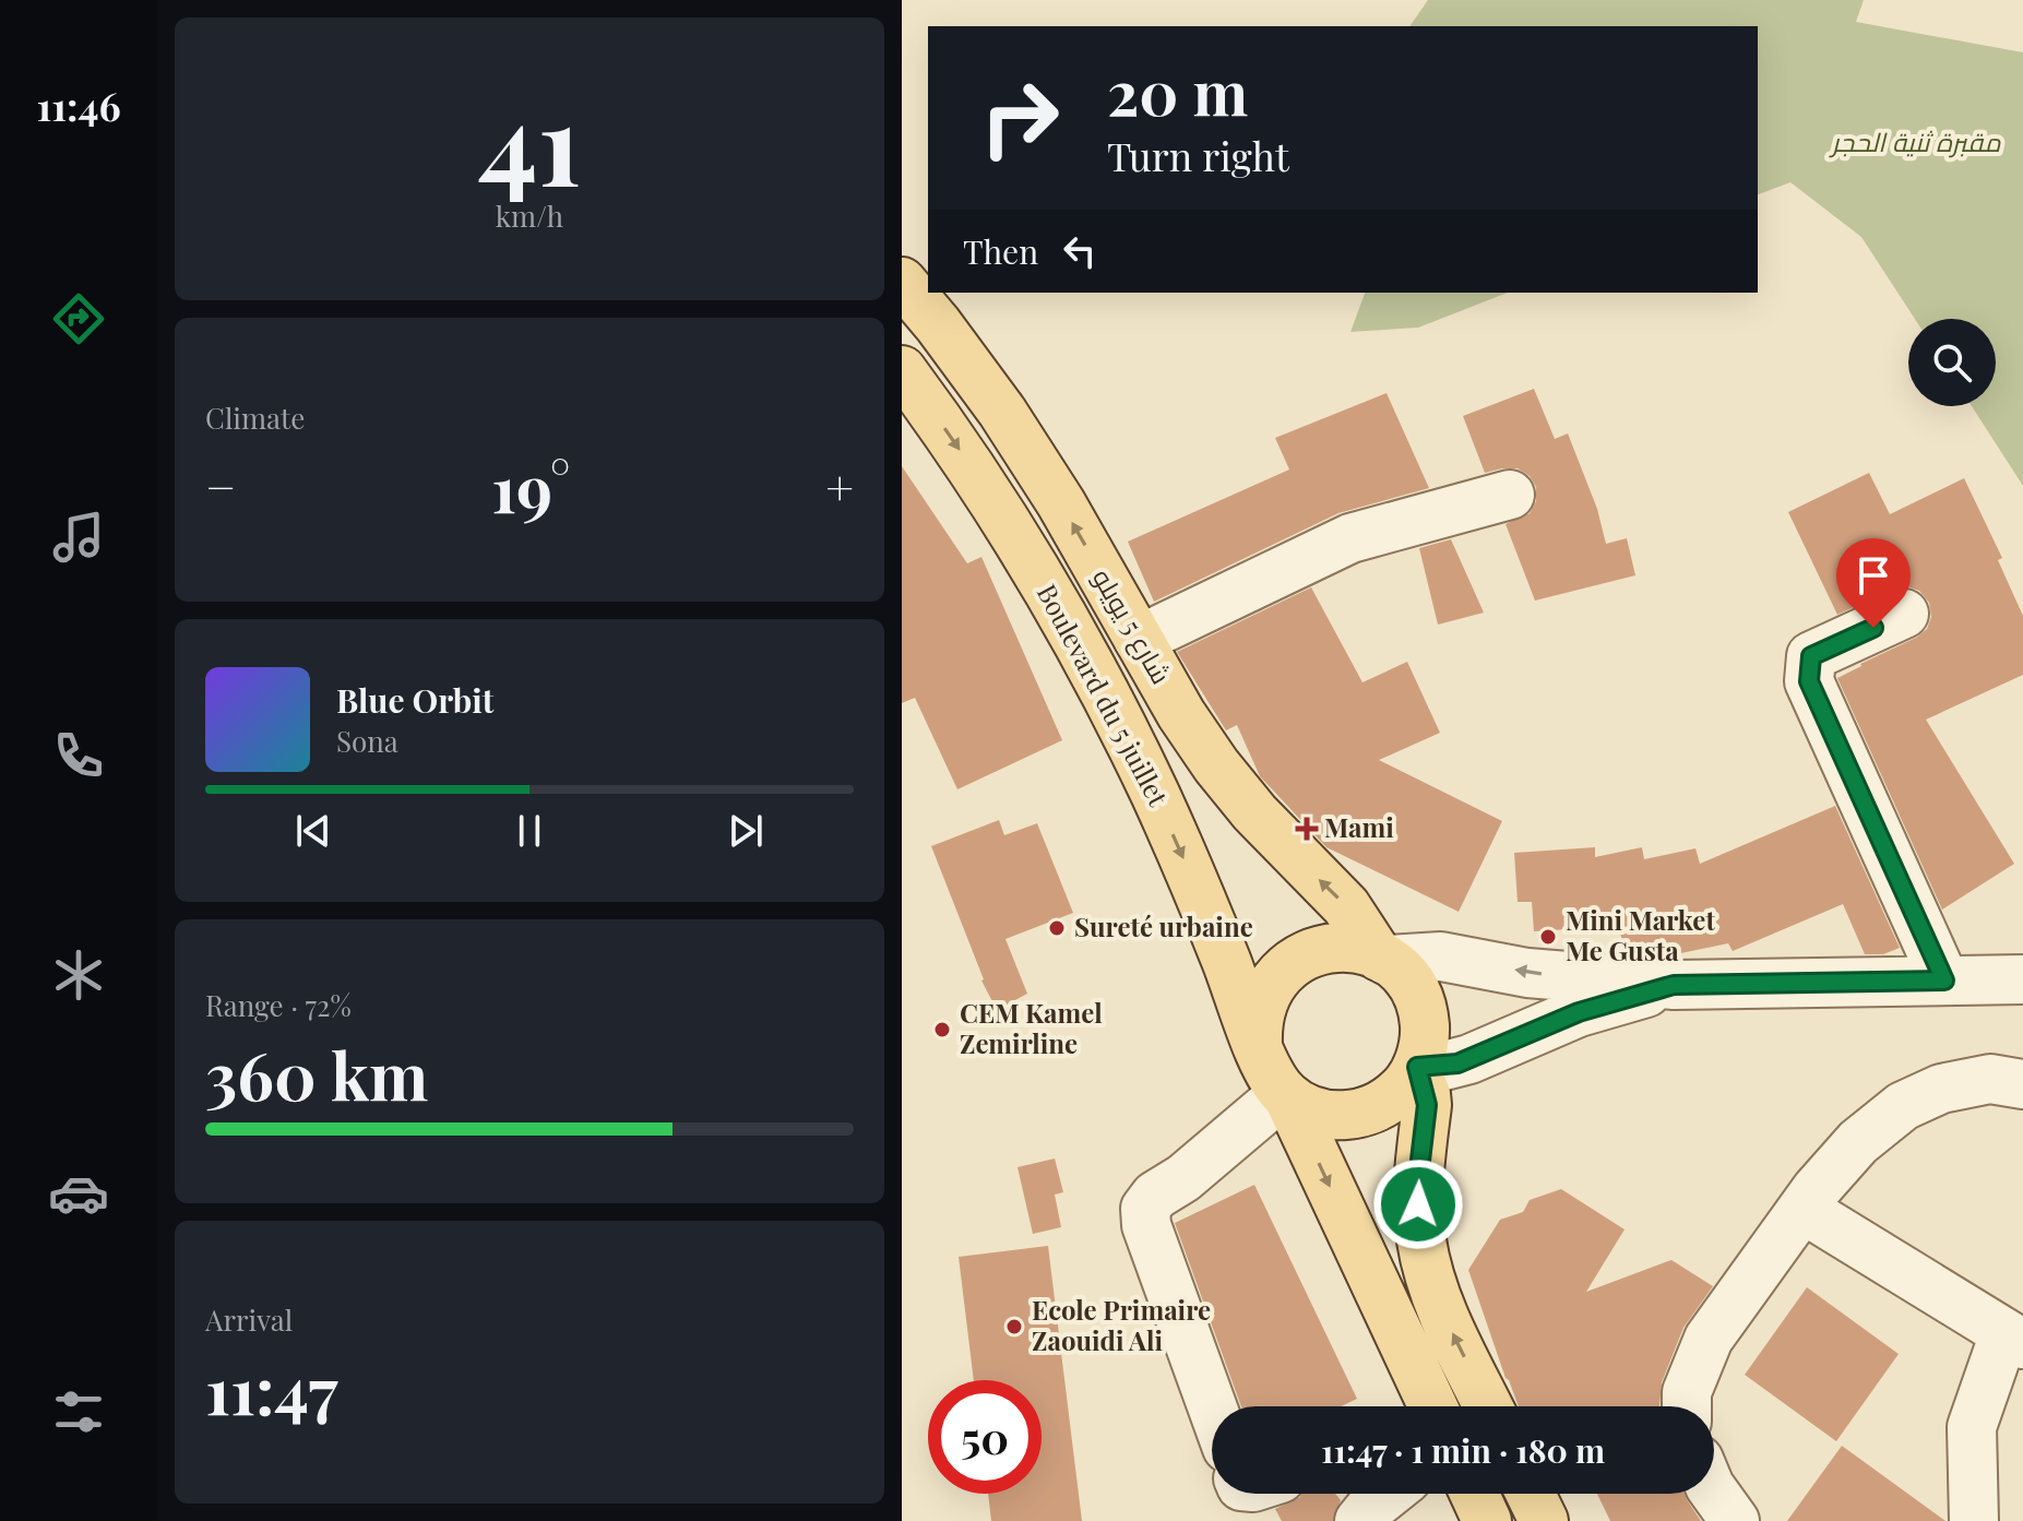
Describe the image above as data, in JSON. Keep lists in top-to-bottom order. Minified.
{"streets":{"main road":["شارع 5 يويلو","Boulevard du 5 juillet"]},"crossings":[["شارع 5 يويلو","Boulevard du 5 juillet"]],"one_way":["شارع 5 يويلو","Boulevard du 5 juillet"],"parks":["مقبرة ثنية الحجر"],"places":{"health":["Mami"],"other":["Sureté urbaine","Mini Market Me Gusta","CEM Kamel Zemirline","Ecole Primaire Zaouidi Ali"]},"page":{"tabs":"11:46","tile":[["41","km/h"],"Climate",["Range · 72%","360 km"],["Arrival","11:47"]],"turn":["20 m","Turn right"],"then":"Then","heat":["−","19°","+"],"song":["Blue Orbit","Sona"],"limit":"50","trip":"11:47 · 1 min · 180 m"}}
